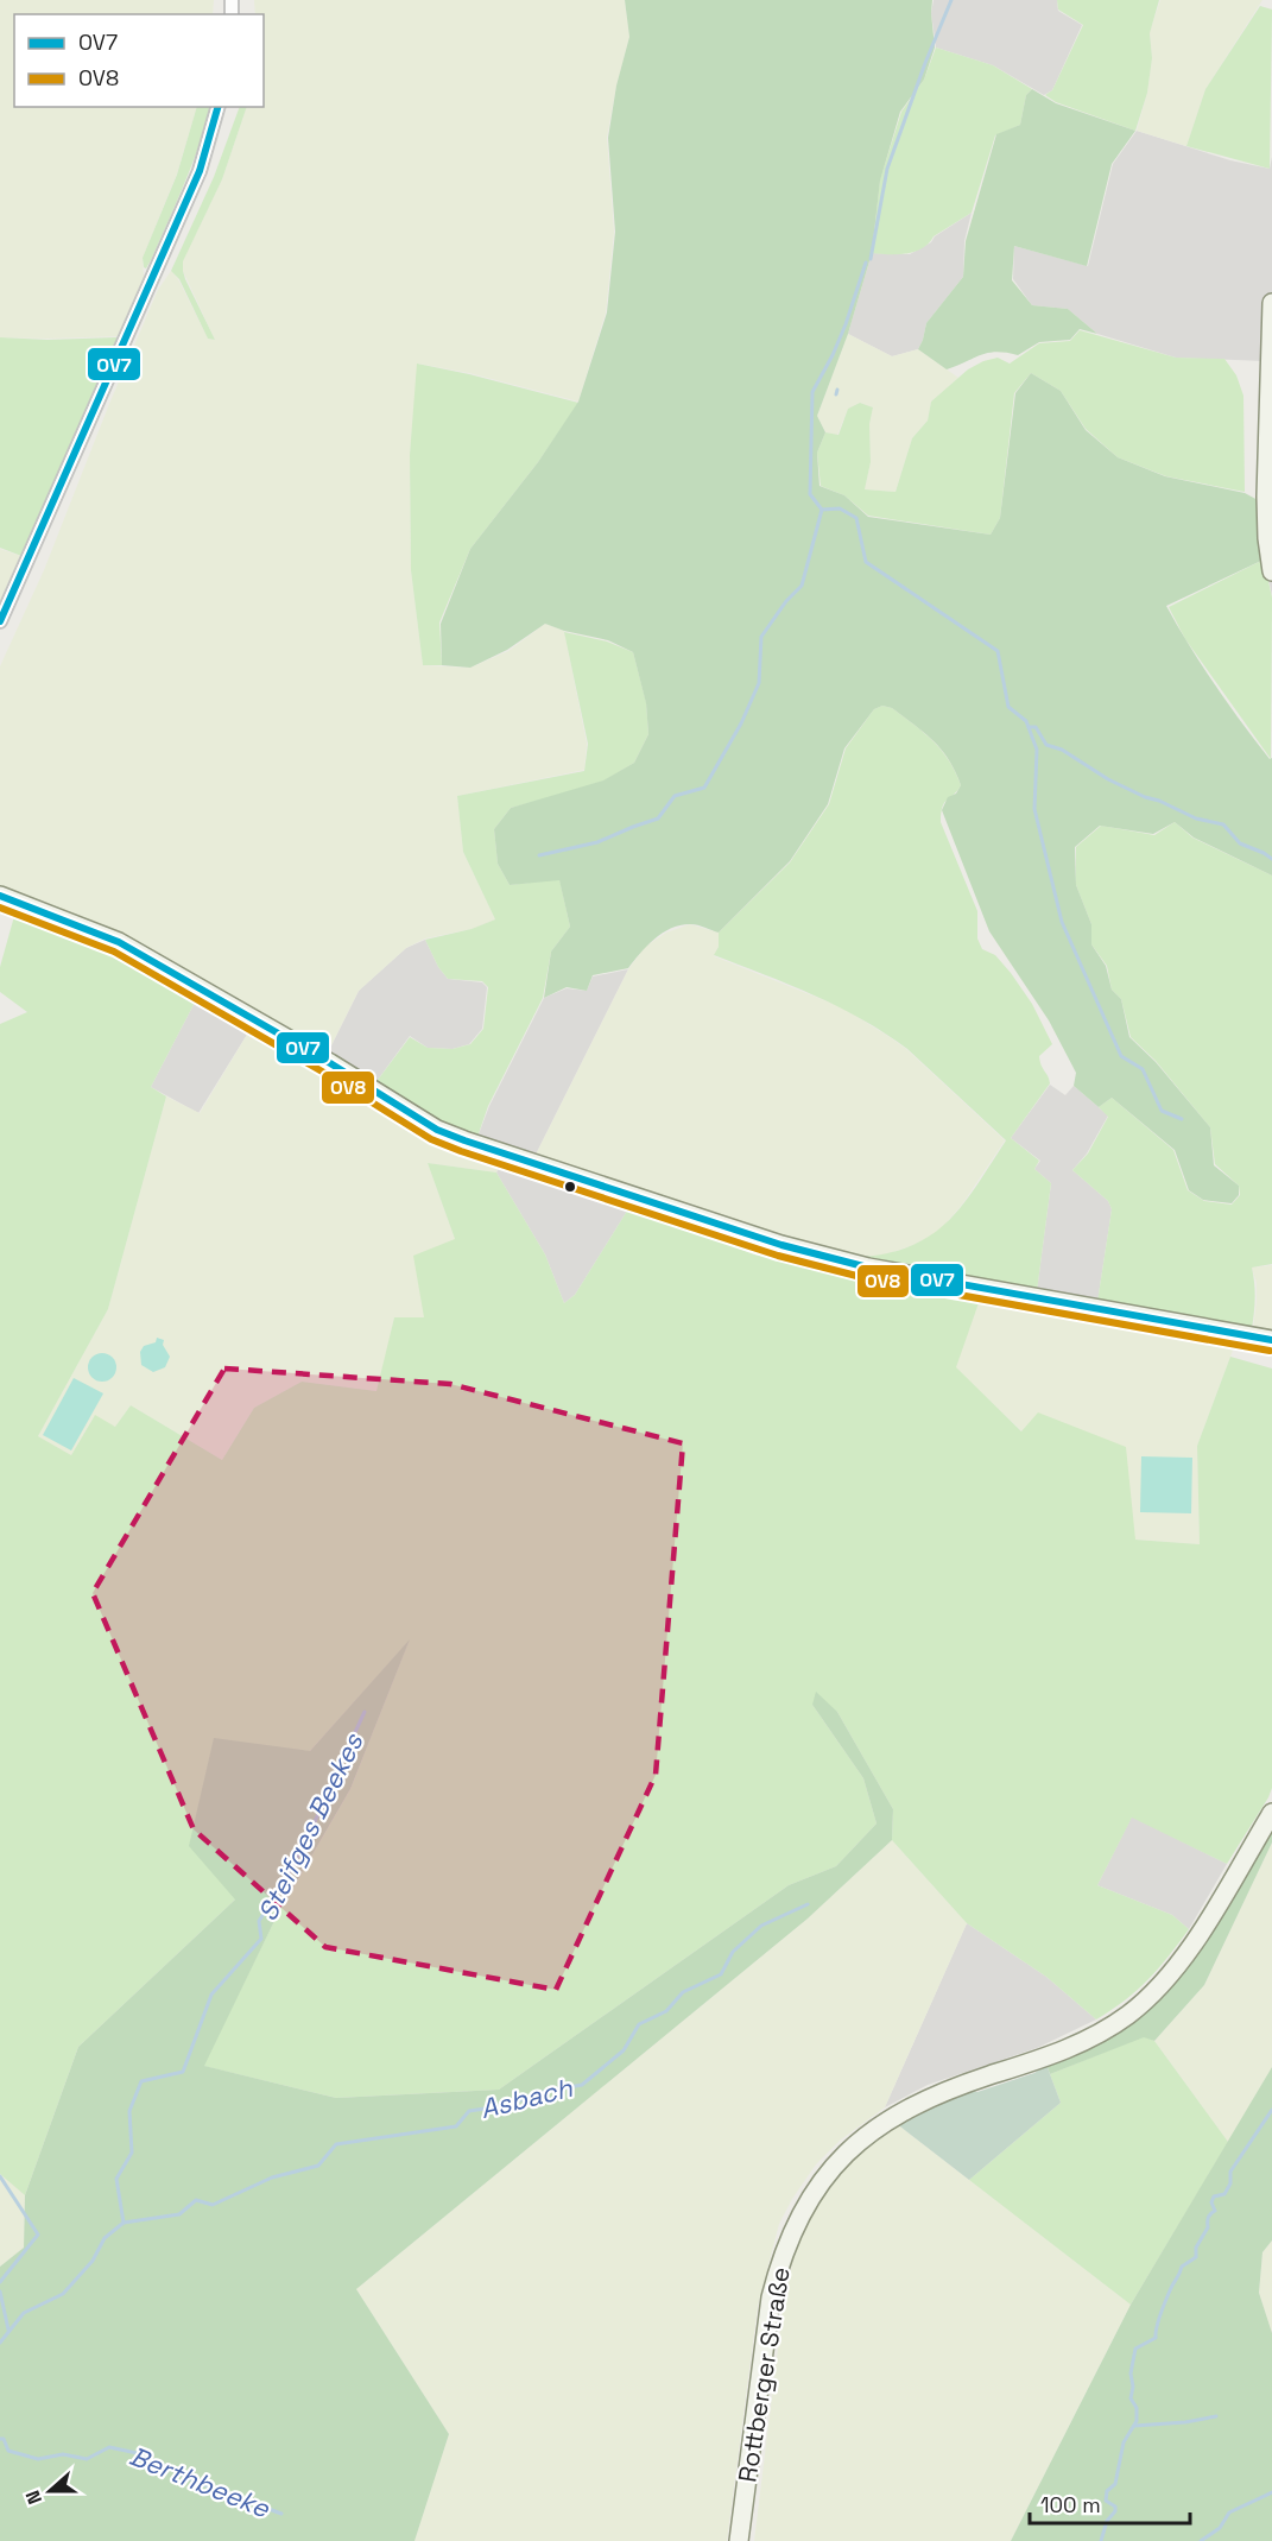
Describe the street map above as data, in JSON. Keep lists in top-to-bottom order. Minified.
{"streets":{"street":["Rottberger Straße"]},"water":["Steifges Beekes","Asbach","Berthbeeke"],"lines":["transit line OV7","transit line OV8"],"legend":["OV7","OV8"],"scale_bar":"100 m","north":"left"}
